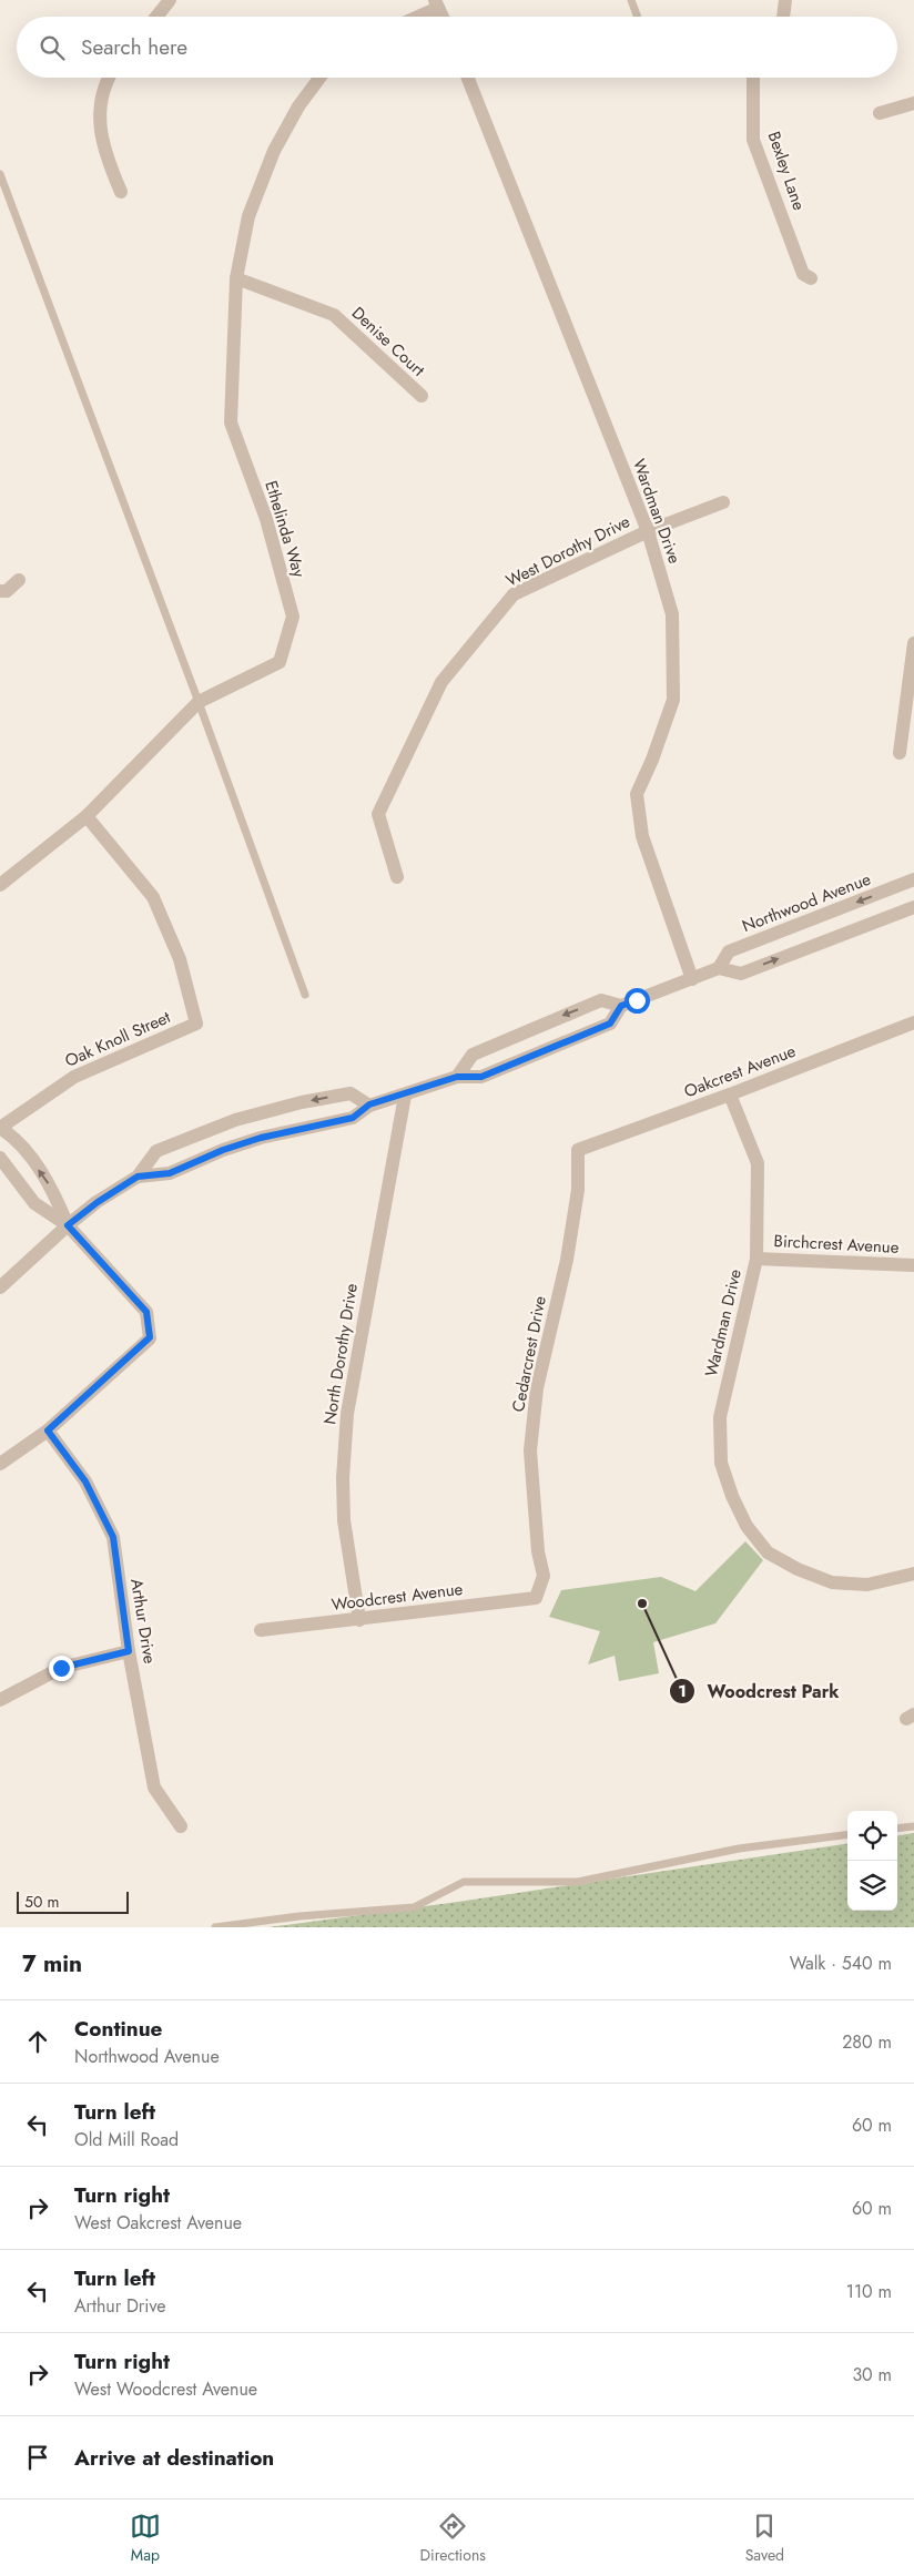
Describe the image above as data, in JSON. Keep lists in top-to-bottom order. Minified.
{"streets":{"street":["Bexley Lane","Denise Court","Wardman Drive","Ethelinda Way","West Dorothy Drive","Northwood Avenue","Oak Knoll Street","Oakcrest Avenue","Birchcrest Avenue","North Dorothy Drive","Cedarcrest Drive","Woodcrest Avenue","Arthur Drive"]},"crossings":[["Denise Court","Ethelinda Way"],["Wardman Drive","West Dorothy Drive"],["Wardman Drive","Northwood Avenue"],["Wardman Drive","Oakcrest Avenue"],["Wardman Drive","Birchcrest Avenue"],["Ethelinda Way","Oak Knoll Street"],["Northwood Avenue","North Dorothy Drive"],["Oakcrest Avenue","Cedarcrest Drive"],["North Dorothy Drive","Woodcrest Avenue"],["Cedarcrest Drive","Woodcrest Avenue"]],"places":["Woodcrest Park"],"scale_bar":"50 m","page":{"search":"Search here","scale":"50 m","heading":["7 min","Walk · 540 m"],"list":[["Continue","Northwood Avenue","280 m"],["Turn left","Old Mill Road","60 m"],["Turn right","West Oakcrest Avenue","60 m"],["Turn left","Arthur Drive","110 m"],["Turn right","West Woodcrest Avenue","30 m"],"Arrive at destination"],"nav":["Map","Directions","Saved"]}}
